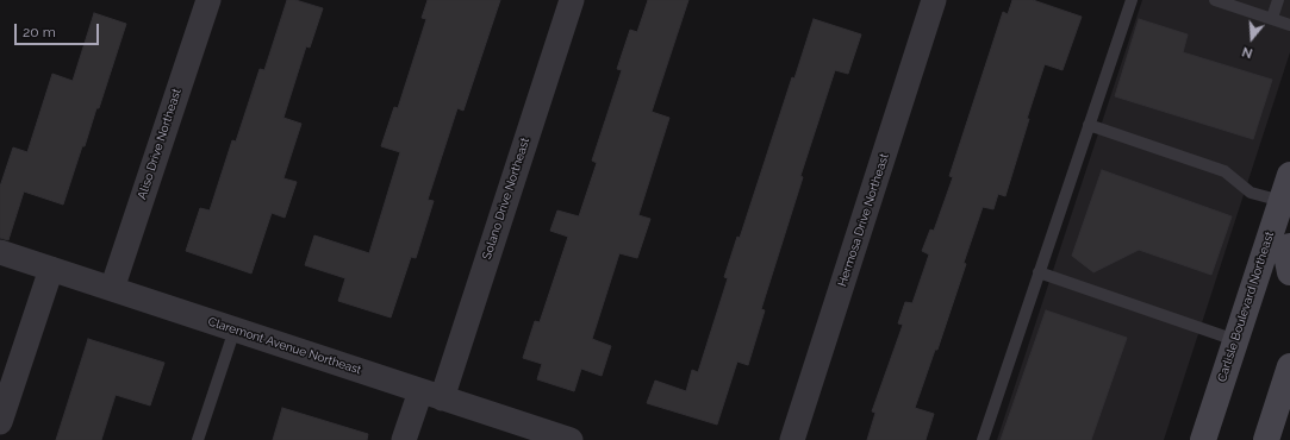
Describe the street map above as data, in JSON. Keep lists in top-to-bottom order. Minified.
{"streets":{"main road":["Carlisle Boulevard Northeast"],"street":["Aliso Drive Northeast","Solano Drive Northeast","Hermosa Drive Northeast","Claremont Avenue Northeast"]},"crossings":[["Aliso Drive Northeast","Claremont Avenue Northeast"],["Solano Drive Northeast","Claremont Avenue Northeast"]],"scale_bar":"20 m","north":"bottom"}
